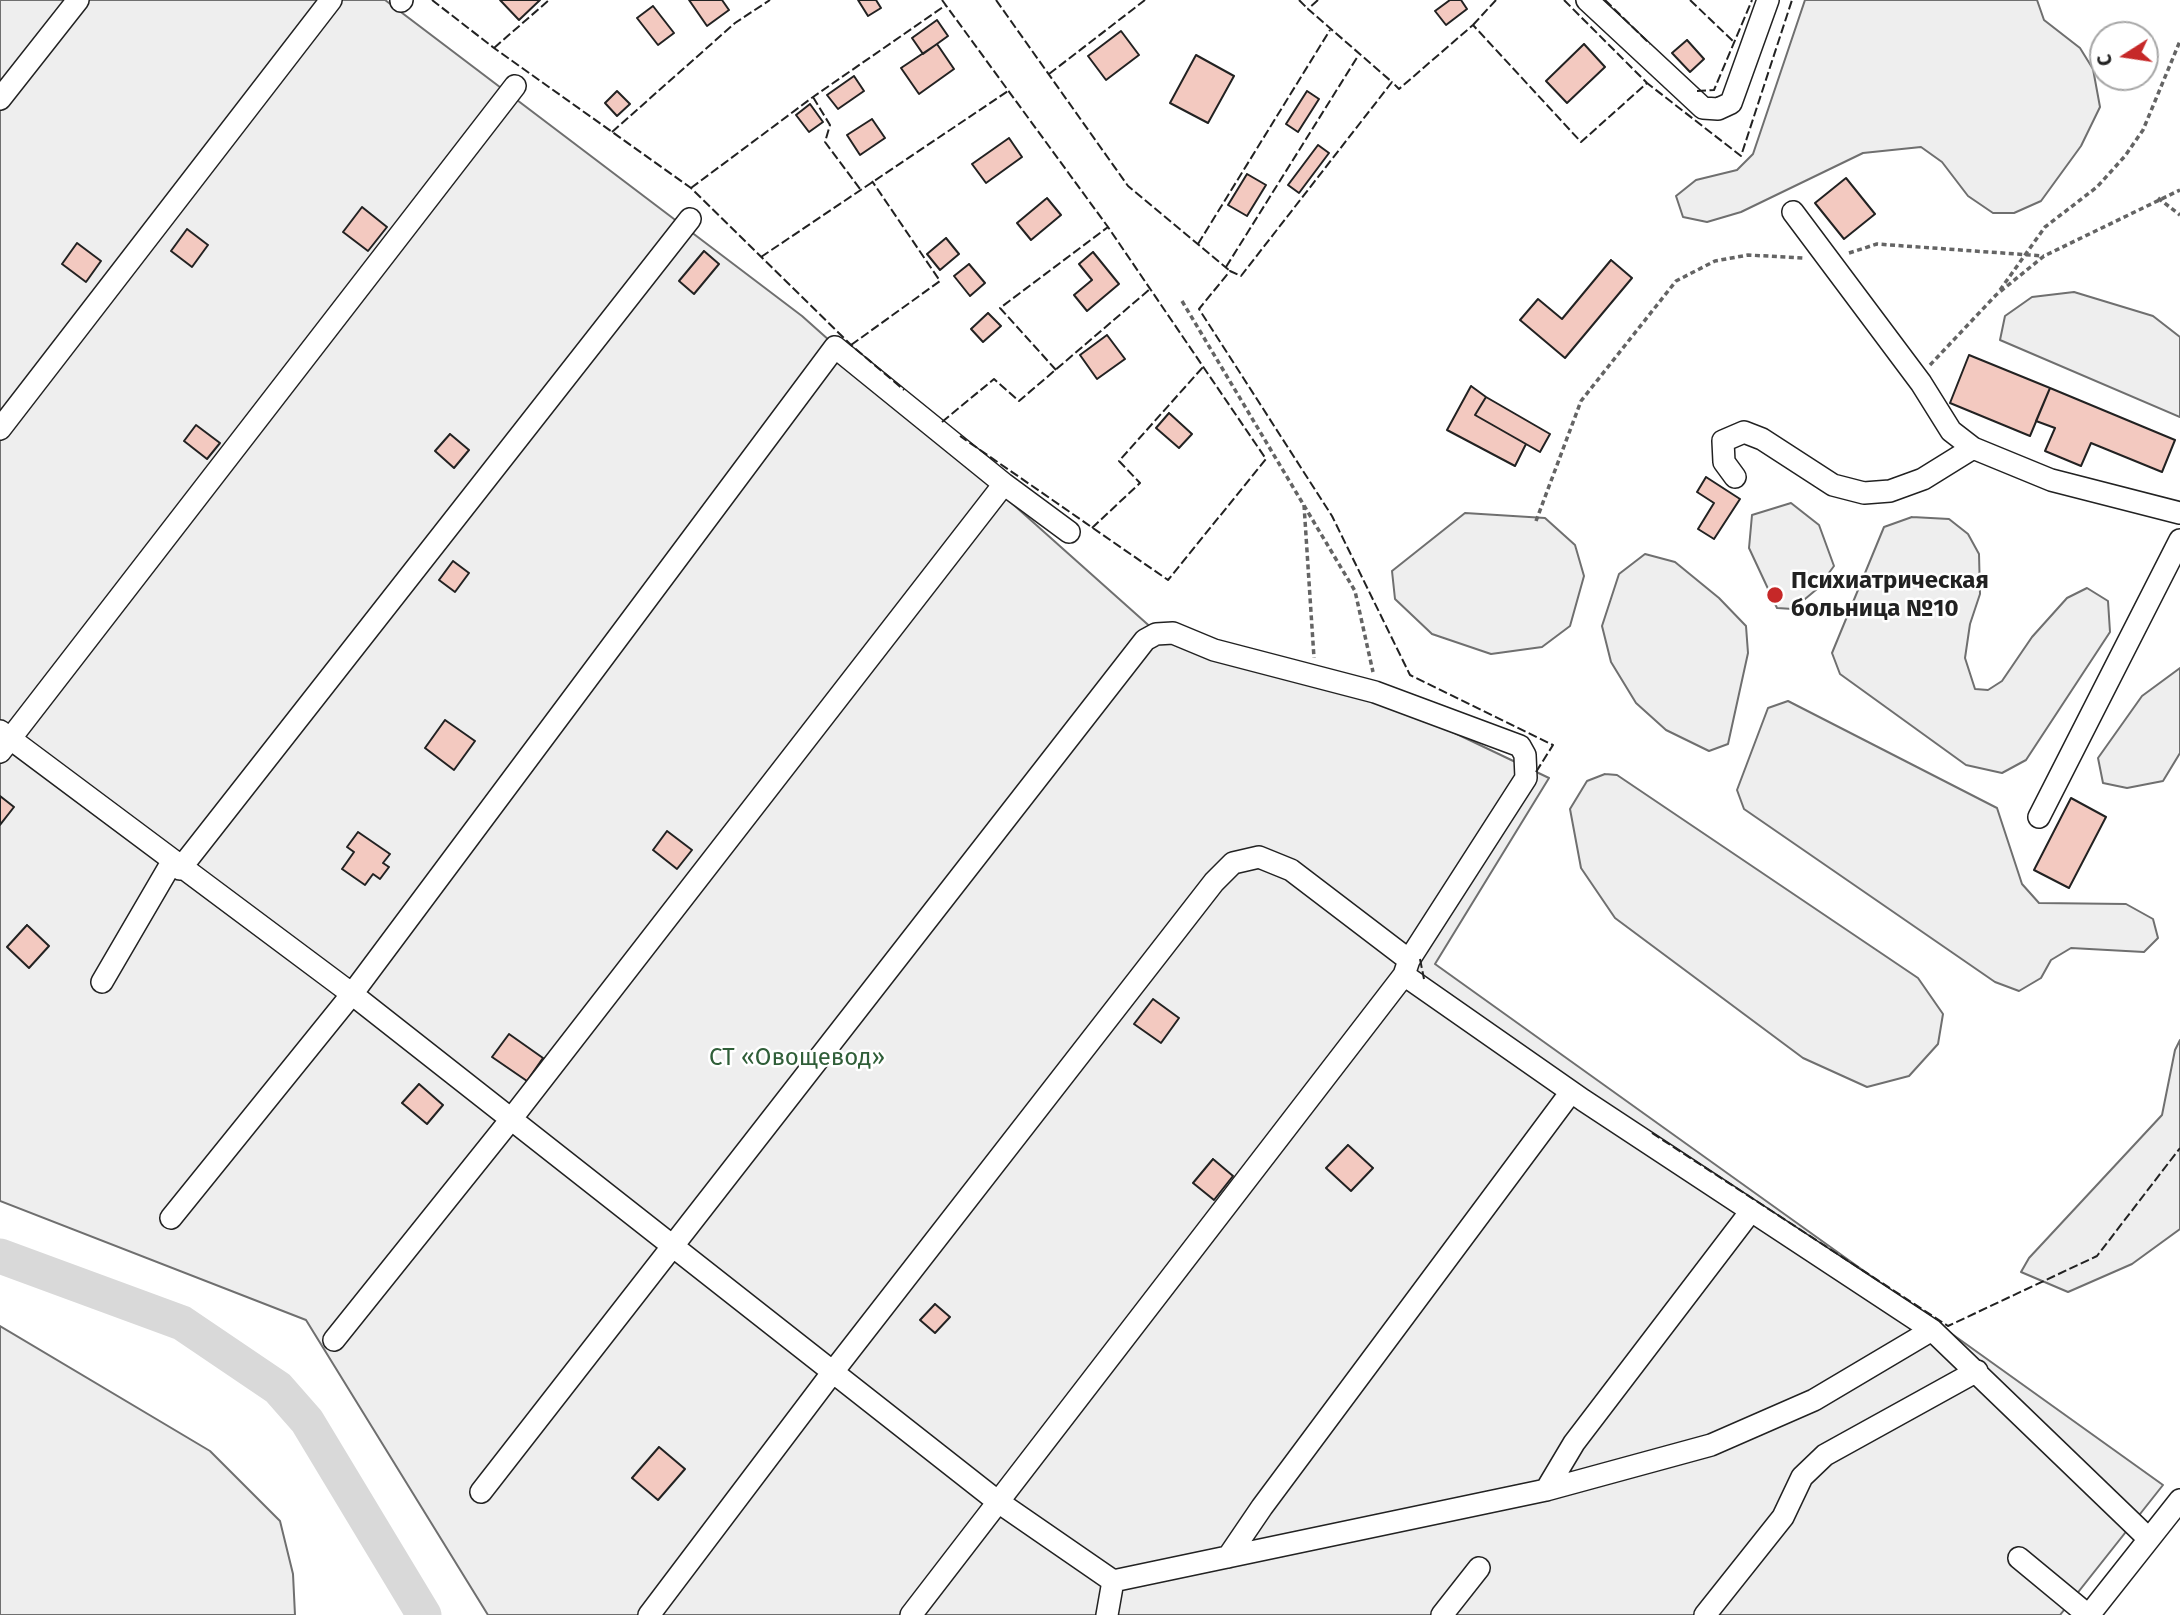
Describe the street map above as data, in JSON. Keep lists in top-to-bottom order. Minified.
{"parks":["СТ «Овощевод»"],"places":["Психиатрическая больница №10"],"north":"left"}
